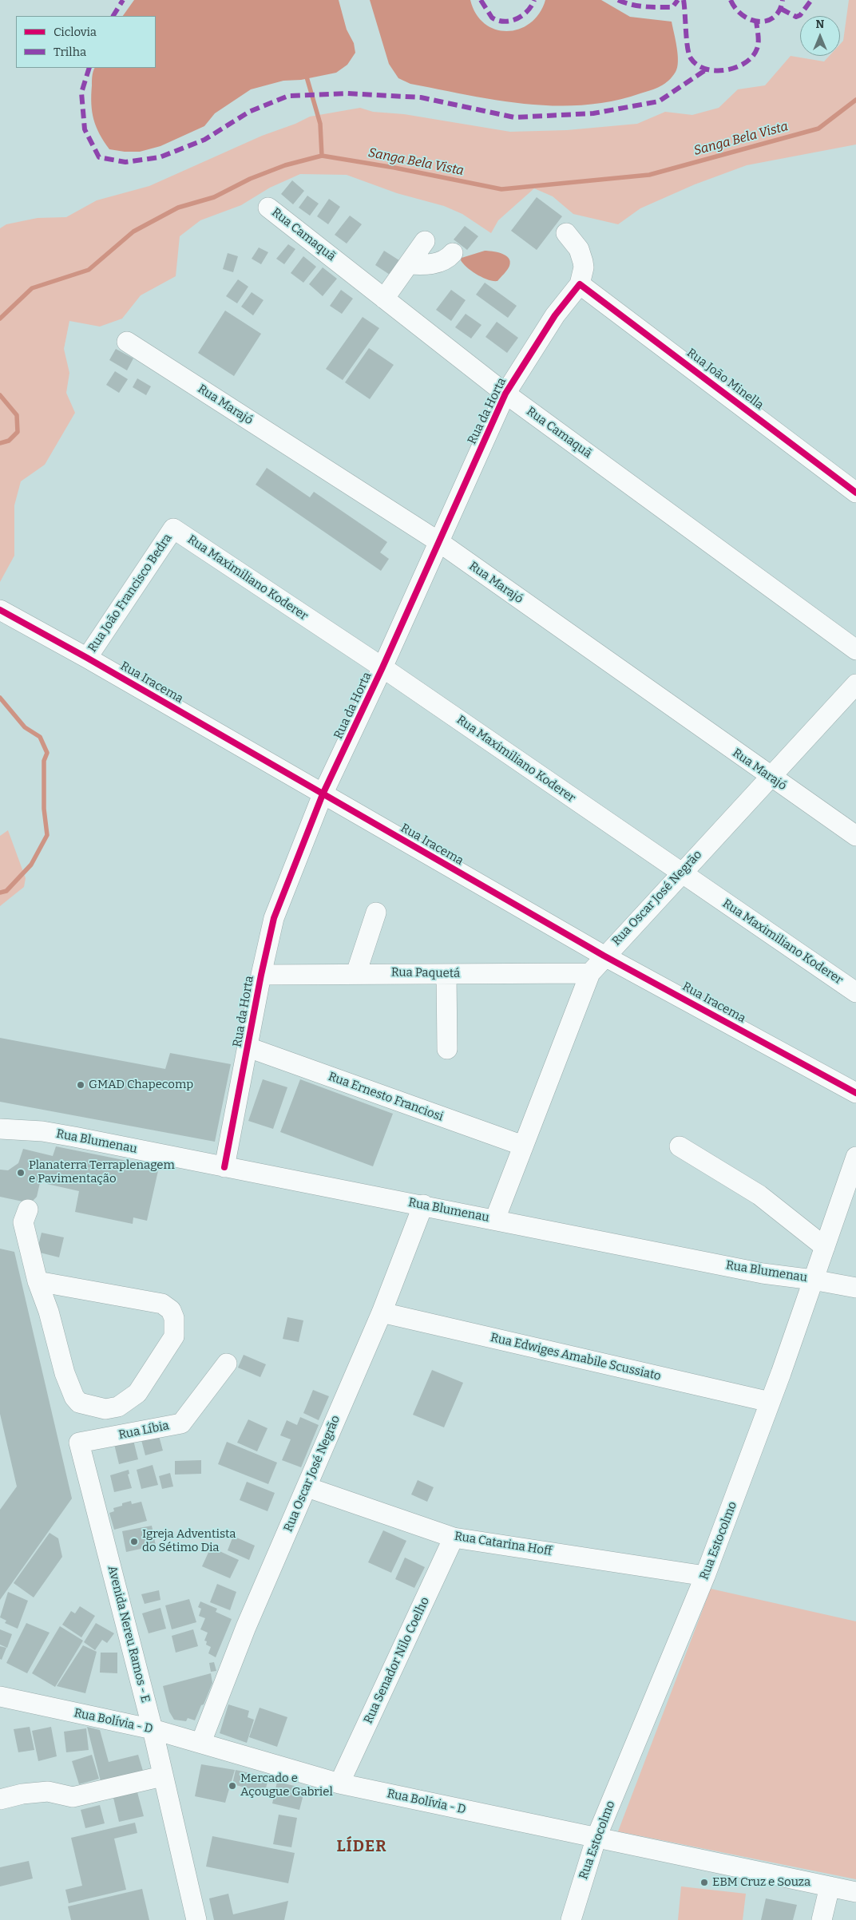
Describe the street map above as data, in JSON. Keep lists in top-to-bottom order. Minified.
{"streets":{"street":["Rua Camaquã","Rua João Minella","Rua Marajó","Rua da Horta","Rua Maximiliano Koderer","Rua João Francisco Bedra","Rua Iracema","Rua Oscar José Negrão","Rua Paquetá","Rua Ernesto Franciosi","Rua Blumenau","Rua Edwiges Amabile Scussiato","Rua Líbia","Rua Estocolmo","Rua Catarina Hoff","Avenida Nereu Ramos - E","Rua Senador Nilo Coelho","Rua Bolívia - D"]},"crossings":[["Rua Camaquã","Rua da Horta"],["Rua João Minella","Rua da Horta"],["Rua Marajó","Rua da Horta"],["Rua Marajó","Rua Oscar José Negrão"],["Rua da Horta","Rua Maximiliano Koderer"],["Rua da Horta","Rua Iracema"],["Rua da Horta","Rua Paquetá"],["Rua da Horta","Rua Ernesto Franciosi"],["Rua da Horta","Rua Blumenau"],["Rua Maximiliano Koderer","Rua João Francisco Bedra"],["Rua Maximiliano Koderer","Rua Oscar José Negrão"],["Rua João Francisco Bedra","Rua Iracema"],["Rua Iracema","Rua Oscar José Negrão"],["Rua Oscar José Negrão","Rua Paquetá"],["Rua Oscar José Negrão","Rua Ernesto Franciosi"],["Rua Oscar José Negrão","Rua Blumenau"],["Rua Oscar José Negrão","Rua Edwiges Amabile Scussiato"],["Rua Oscar José Negrão","Rua Catarina Hoff"],["Rua Oscar José Negrão","Rua Bolívia - D"],["Rua Blumenau","Rua Estocolmo"],["Rua Edwiges Amabile Scussiato","Rua Estocolmo"],["Rua Líbia","Avenida Nereu Ramos - E"],["Rua Estocolmo","Rua Catarina Hoff"],["Rua Estocolmo","Rua Bolívia - D"],["Rua Catarina Hoff","Rua Senador Nilo Coelho"],["Avenida Nereu Ramos - E","Rua Bolívia - D"],["Rua Senador Nilo Coelho","Rua Bolívia - D"]],"districts":["LÍDER"],"water":["Sanga Bela Vista"],"places":["GMAD Chapecomp","Planaterra Terraplenagem e Pavimentação","Igreja Adventista do Sétimo Dia","Mercado e Açougue Gabriel","EBM Cruz e Souza"],"legend":["Ciclovia","Trilha"],"north":"top"}
